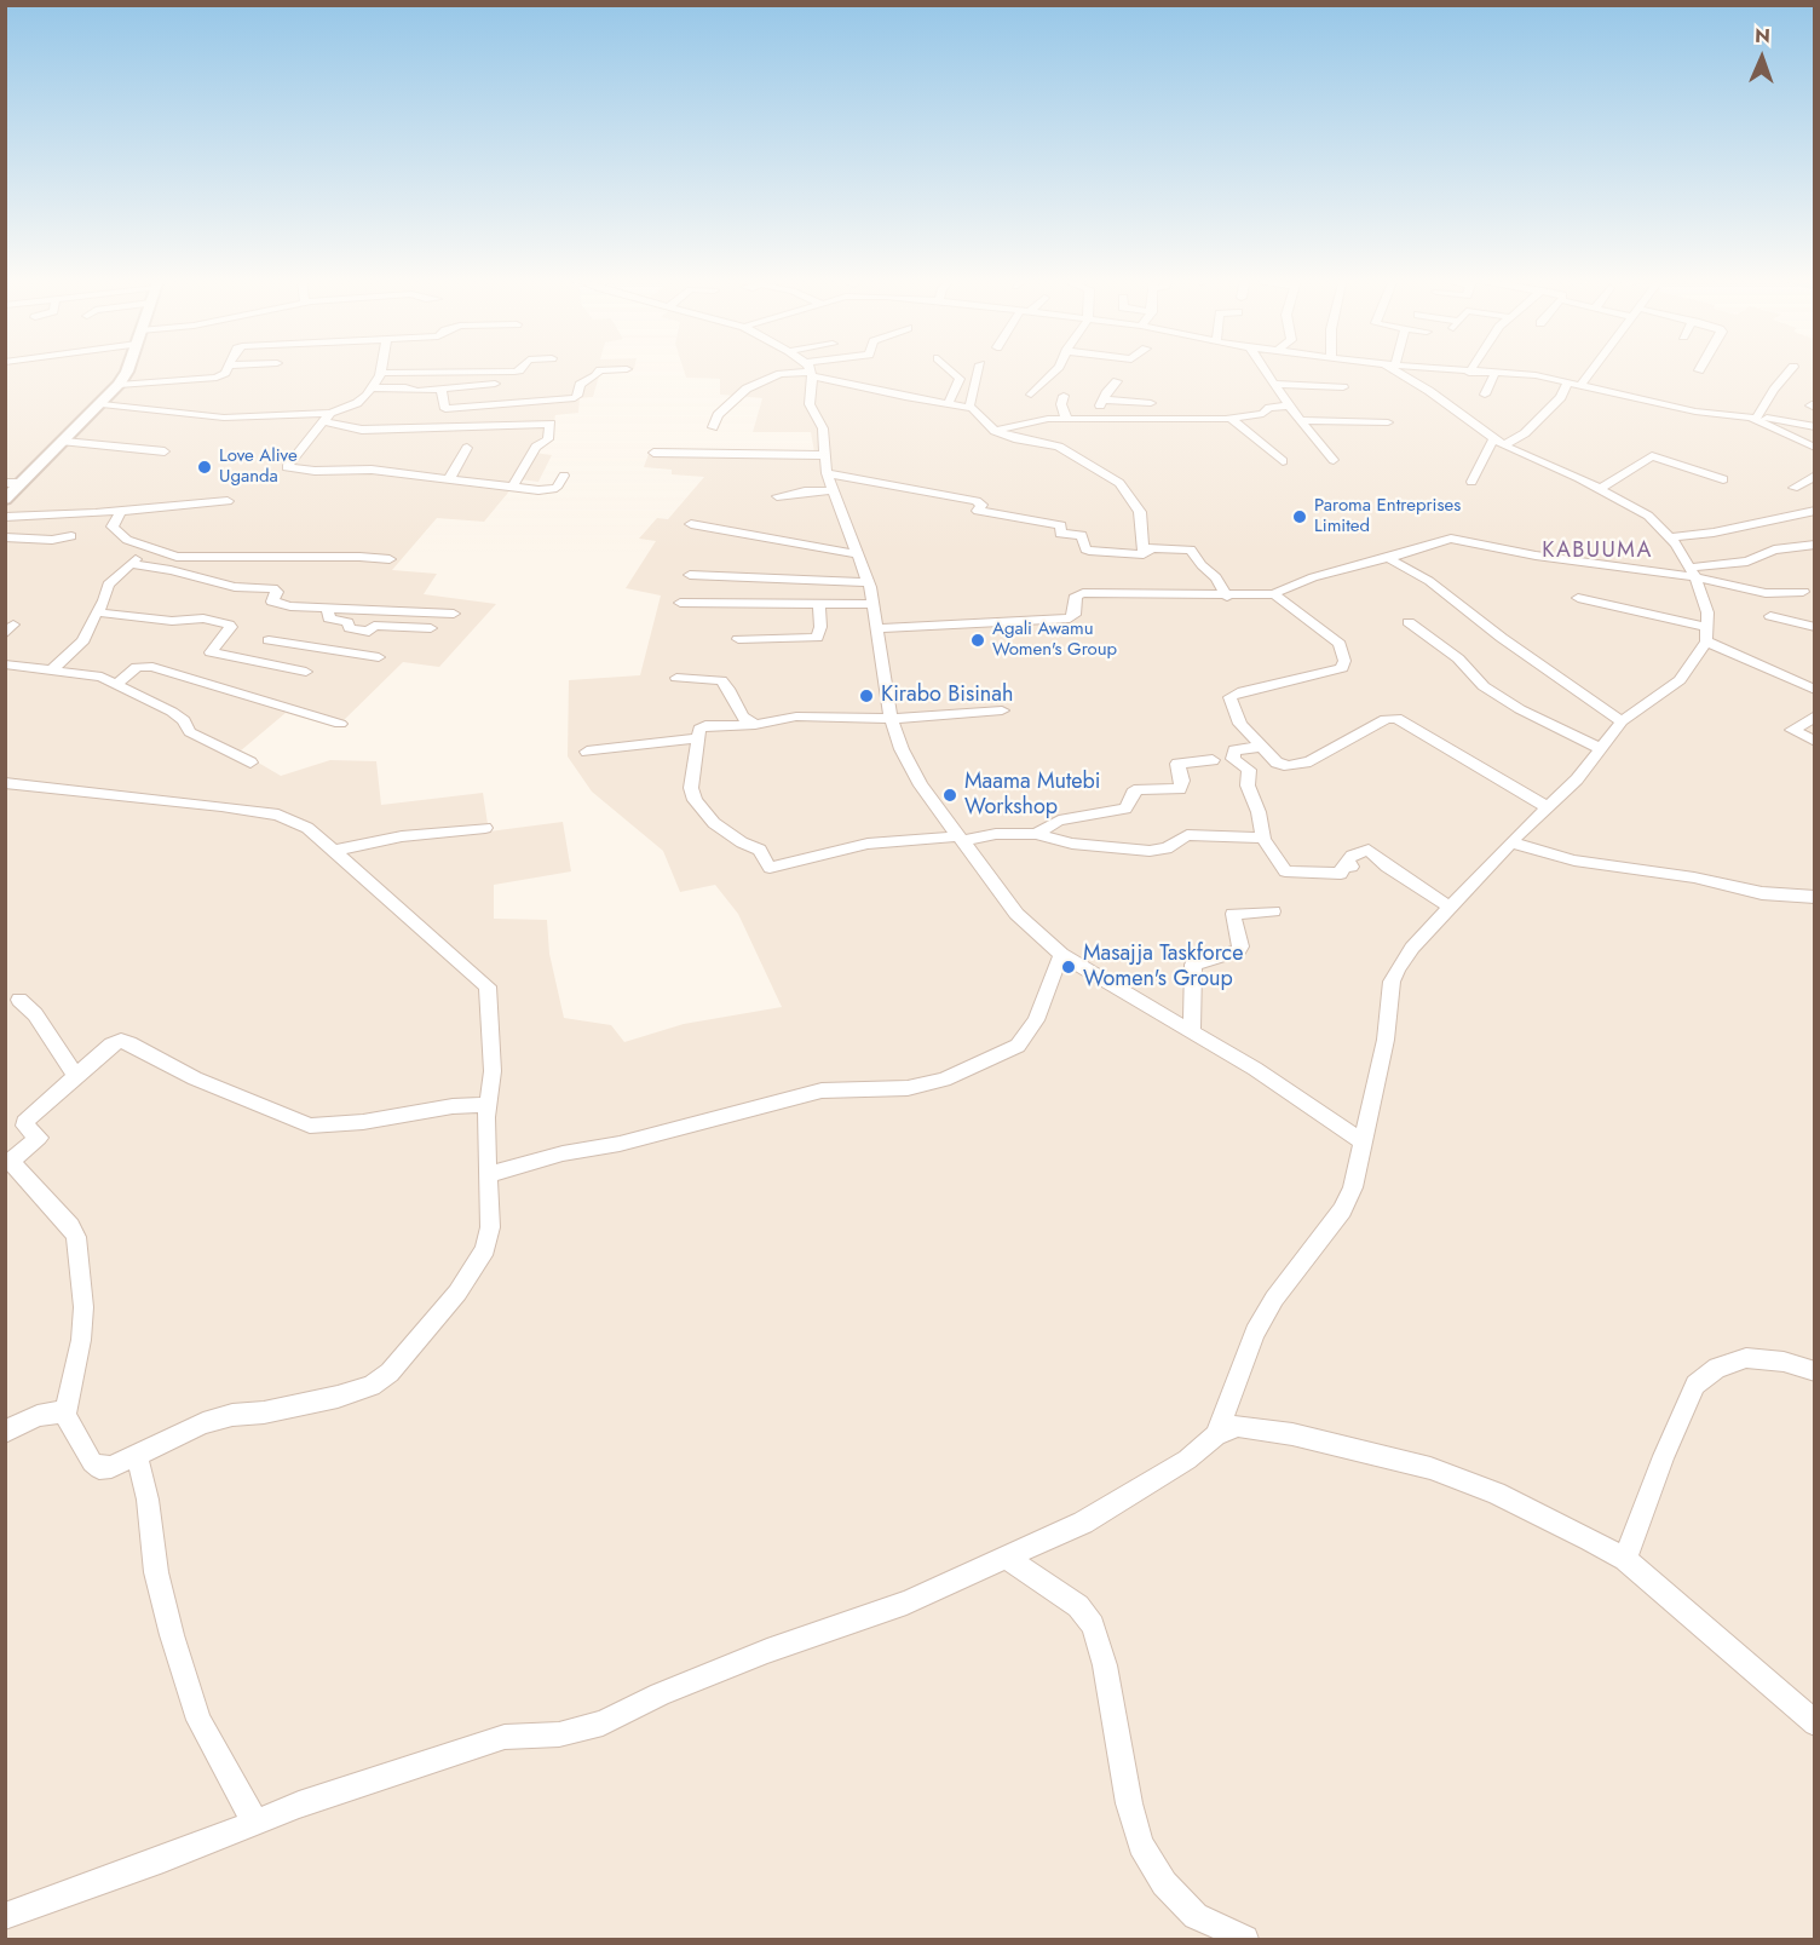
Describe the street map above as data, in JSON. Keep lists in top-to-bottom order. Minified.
{"districts":["KABUUMA"],"places":["Love Alive Uganda","Paroma Entreprises Limited","Agali Awamu Women's Group","Kirabo Bisinah","Maama Mutebi Workshop","Masajja Taskforce Women's Group"],"north":"top"}
